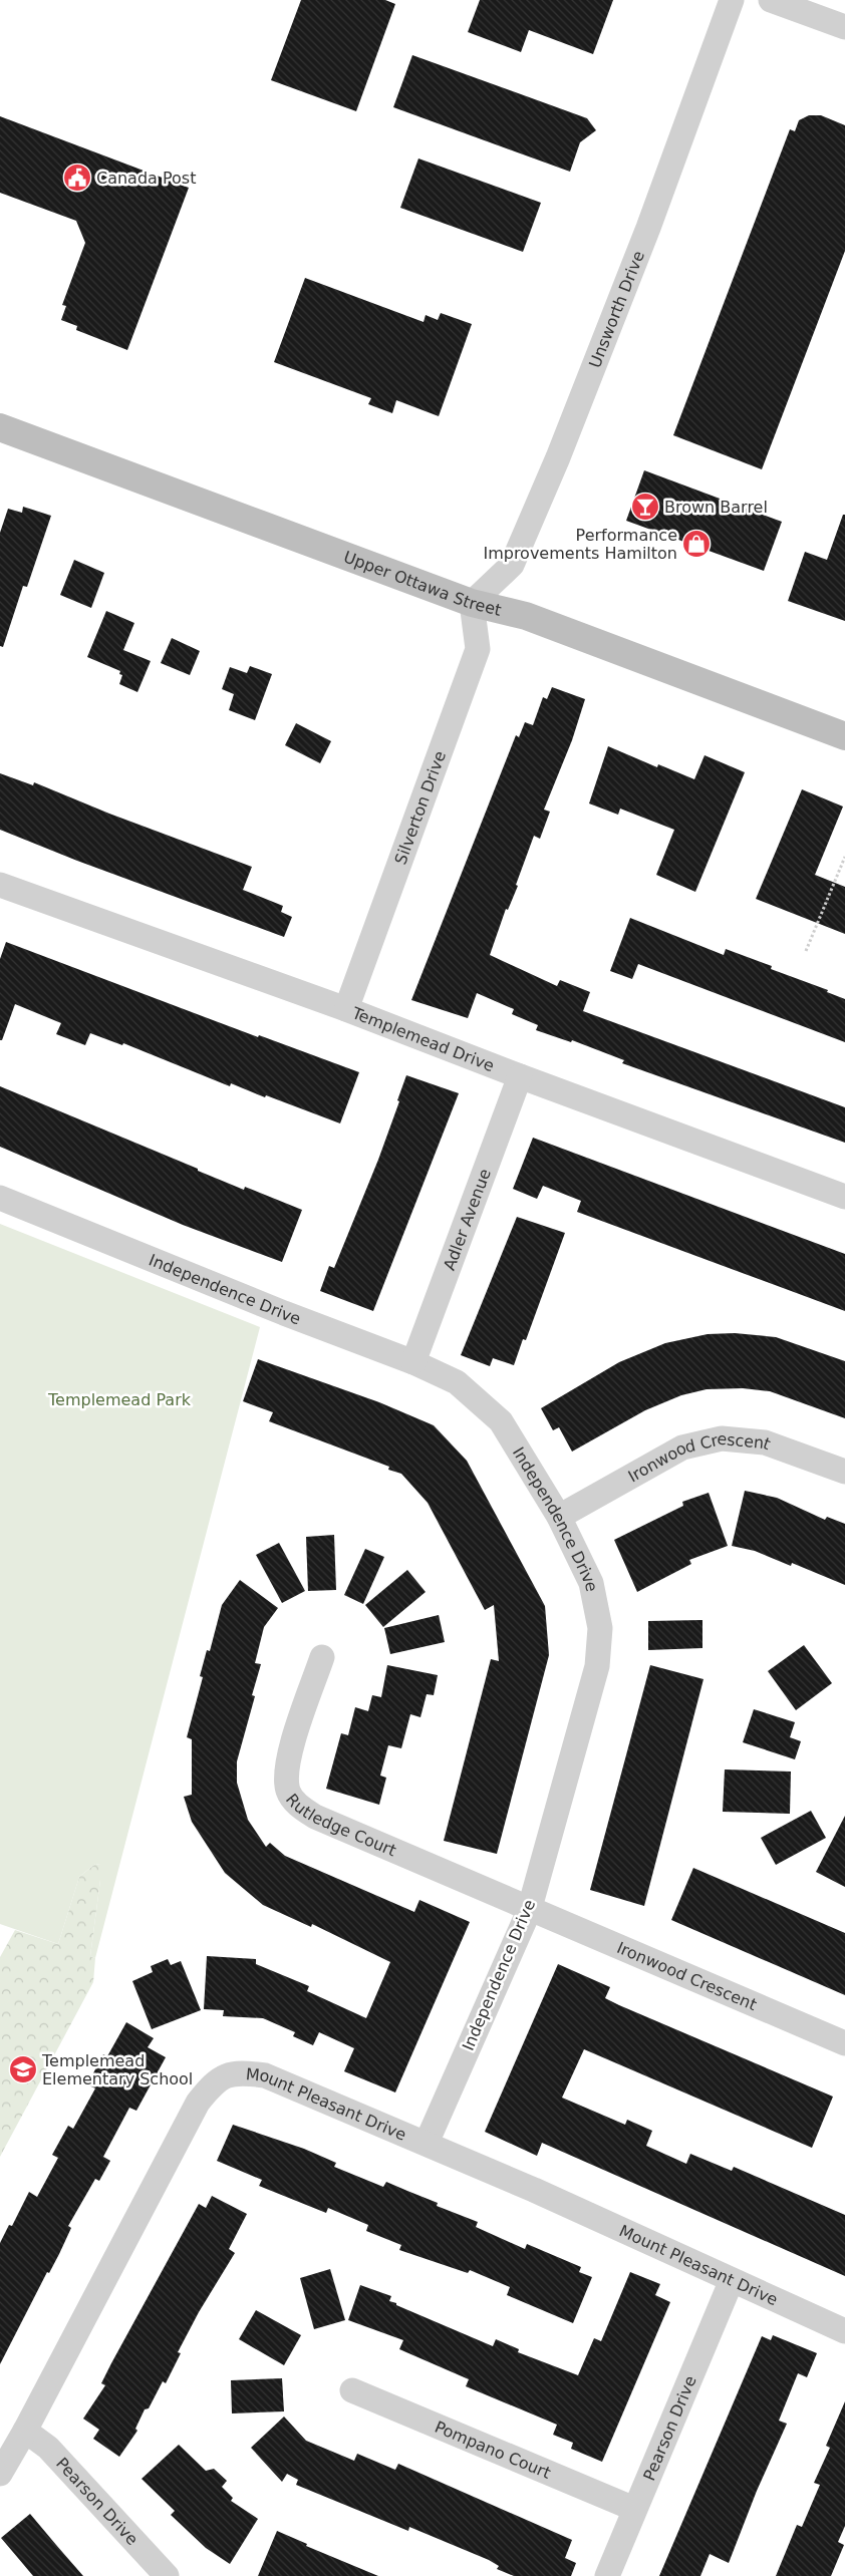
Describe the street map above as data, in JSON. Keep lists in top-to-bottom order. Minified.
{"streets":{"main road":["Upper Ottawa Street"],"street":["Unsworth Drive","Silverton Drive","Templemead Drive","Adler Avenue","Independence Drive","Ironwood Crescent","Rutledge Court","Mount Pleasant Drive","Pearson Drive","Pompano Court"]},"crossings":[["Unsworth Drive","Upper Ottawa Street"],["Unsworth Drive","Silverton Drive"],["Upper Ottawa Street","Silverton Drive"],["Silverton Drive","Templemead Drive"],["Templemead Drive","Adler Avenue"],["Adler Avenue","Independence Drive"],["Independence Drive","Ironwood Crescent"],["Independence Drive","Rutledge Court"],["Independence Drive","Mount Pleasant Drive"],["Ironwood Crescent","Rutledge Court"],["Mount Pleasant Drive","Pearson Drive"],["Pearson Drive","Pompano Court"]],"parks":["Templemead Park"],"places":{"public building":["Canada Post"],"bar":["Brown Barrel"],"shop":["Performance Improvements Hamilton"],"school or university":["Templemead Elementary School"]}}
